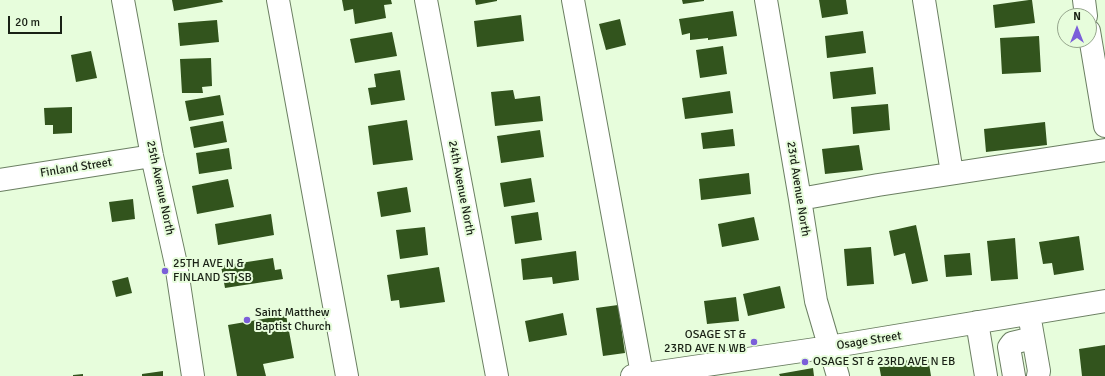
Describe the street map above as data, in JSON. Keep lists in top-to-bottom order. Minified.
{"streets":{"street":["Finland Street","25th Avenue North","24th Avenue North","23rd Avenue North","Osage Street"]},"crossings":[["Finland Street","25th Avenue North"],["23rd Avenue North","Osage Street"]],"places":["25TH AVE N & FINLAND ST SB","Saint Matthew Baptist Church","OSAGE ST & 23RD AVE N WB","OSAGE ST & 23RD AVE N EB"],"scale_bar":"20 m","north":"top"}
